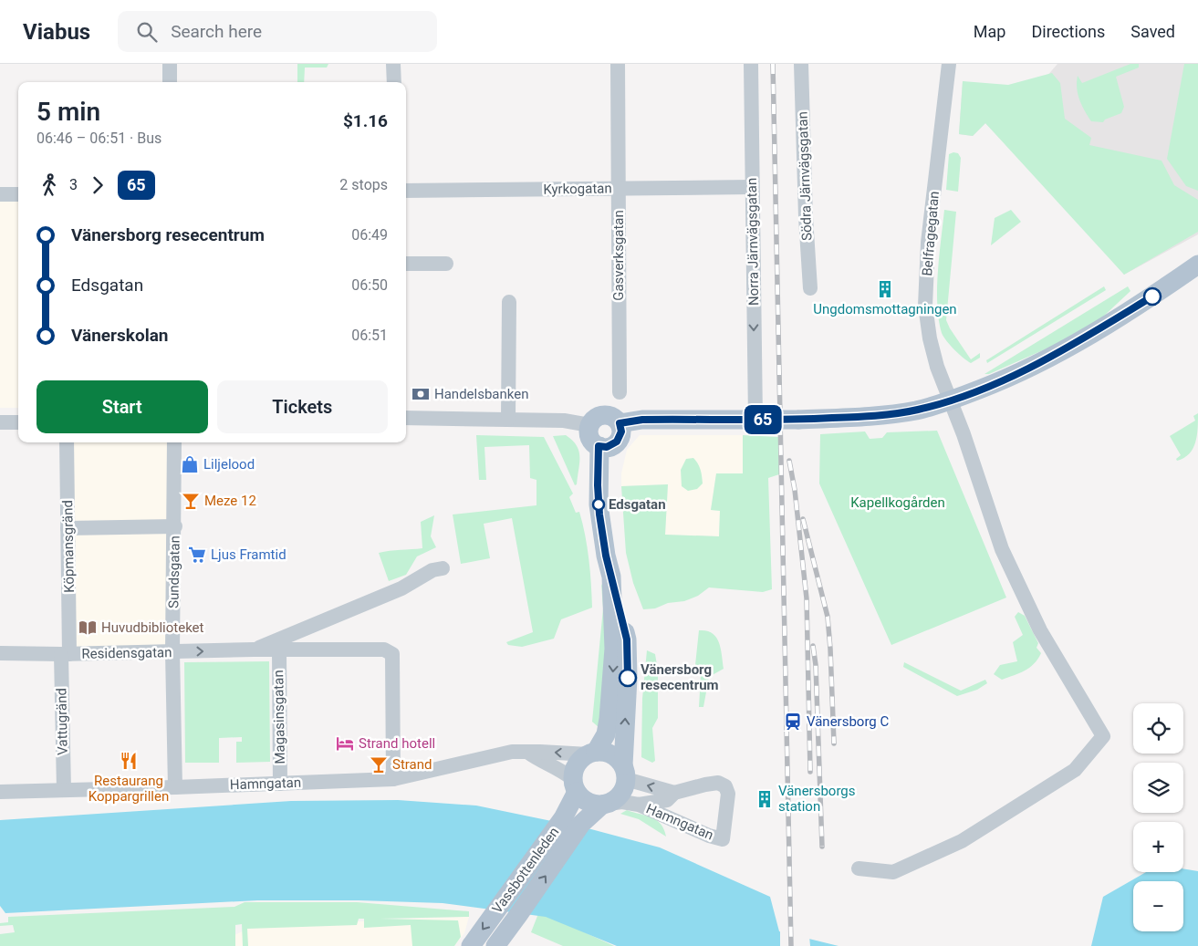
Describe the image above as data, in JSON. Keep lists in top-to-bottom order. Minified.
{"streets":{"main road":["Vassbottenleden"],"street":["Södra Järnvägsgatan","Kyrkogatan","Belfragegatan","Norra Järnvägsgatan","Gasverksgatan","Köpmansgränd","Sundsgatan","Residensgatan","Magasinsgatan","Vattugränd","Hamngatan"]},"crossings":[["Kyrkogatan","Norra Järnvägsgatan"],["Kyrkogatan","Gasverksgatan"],["Köpmansgränd","Residensgatan"],["Köpmansgränd","Vattugränd"],["Sundsgatan","Residensgatan"],["Sundsgatan","Hamngatan"],["Residensgatan","Magasinsgatan"],["Residensgatan","Vattugränd"],["Residensgatan","Hamngatan"],["Magasinsgatan","Hamngatan"],["Vattugränd","Hamngatan"],["Hamngatan","Vassbottenleden"]],"one_way":["Norra Järnvägsgatan"],"parks":["Kapellkogården"],"places":{"building":["Ungdomsmottagningen","Vänersborgs station"],"bank":["Handelsbanken"],"shop":["Liljelood"],"bar":["Meze 12","Strand"],"other":["Edsgatan","Vänersborg resecentrum"],"supermarket":["Ljus Framtid"],"library":["Huvudbiblioteket"],"station":["Vänersborg C"],"hotel":["Strand hotell"],"restaurant":["Restaurang Koppargrillen"]},"lines":["bus line 65"],"page":{"header":"Viabus","search":"Search here","nav":["Map","Directions","Saved"],"on_map":"65","heading":["5 min","06:46 – 06:51 · Bus","$1.16"],"legs":["3","65","2 stops"],"list":[{"name":"Vänersborg resecentrum","value":"06:49"},{"name":"Edsgatan","value":"06:50"},{"name":"Vänerskolan","value":"06:51"}],"buttons":["Start","Tickets"],"map_buttons":["+","−"]}}
